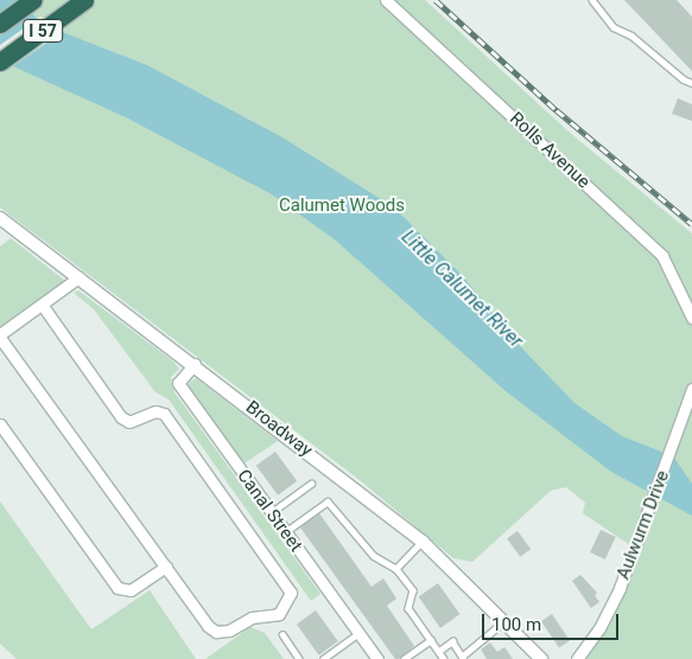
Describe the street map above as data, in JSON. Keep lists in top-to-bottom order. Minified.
{"streets":{"highway":["I 57"],"street":["Rolls Avenue","Broadway","Canal Street","Aulwurm Drive"]},"crossings":[["Broadway","Canal Street"]],"water":["Little Calumet River"],"parks":["Calumet Woods"],"scale_bar":"100 m"}
